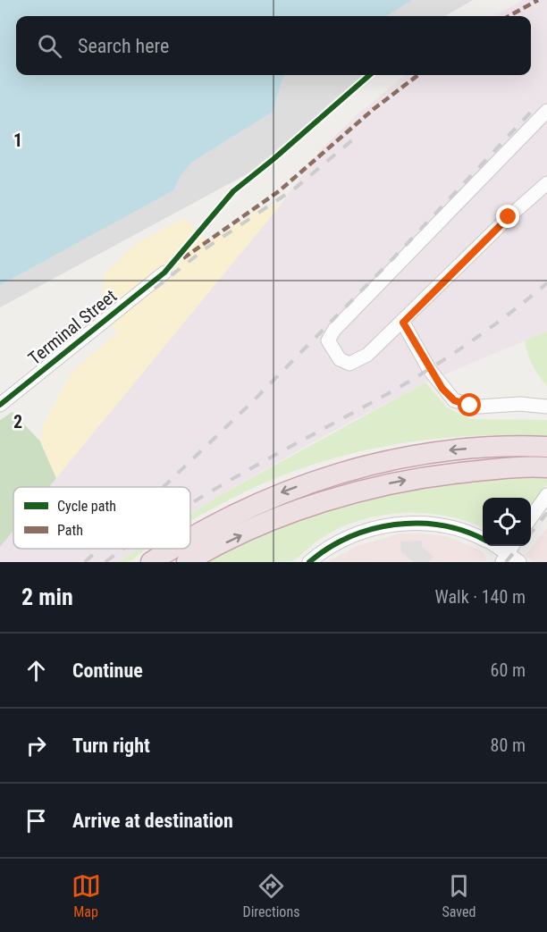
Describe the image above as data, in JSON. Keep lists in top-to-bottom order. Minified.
{"streets":{"street":["Terminal Street"]},"legend":["Cycle path","Path"],"page":{"search":"Search here","heading":["2 min","Walk · 140 m"],"list":[["Continue","60 m"],["Turn right","80 m"],"Arrive at destination"],"nav":["Map","Directions","Saved"]},"grid":{"rows":["1","2"]}}
